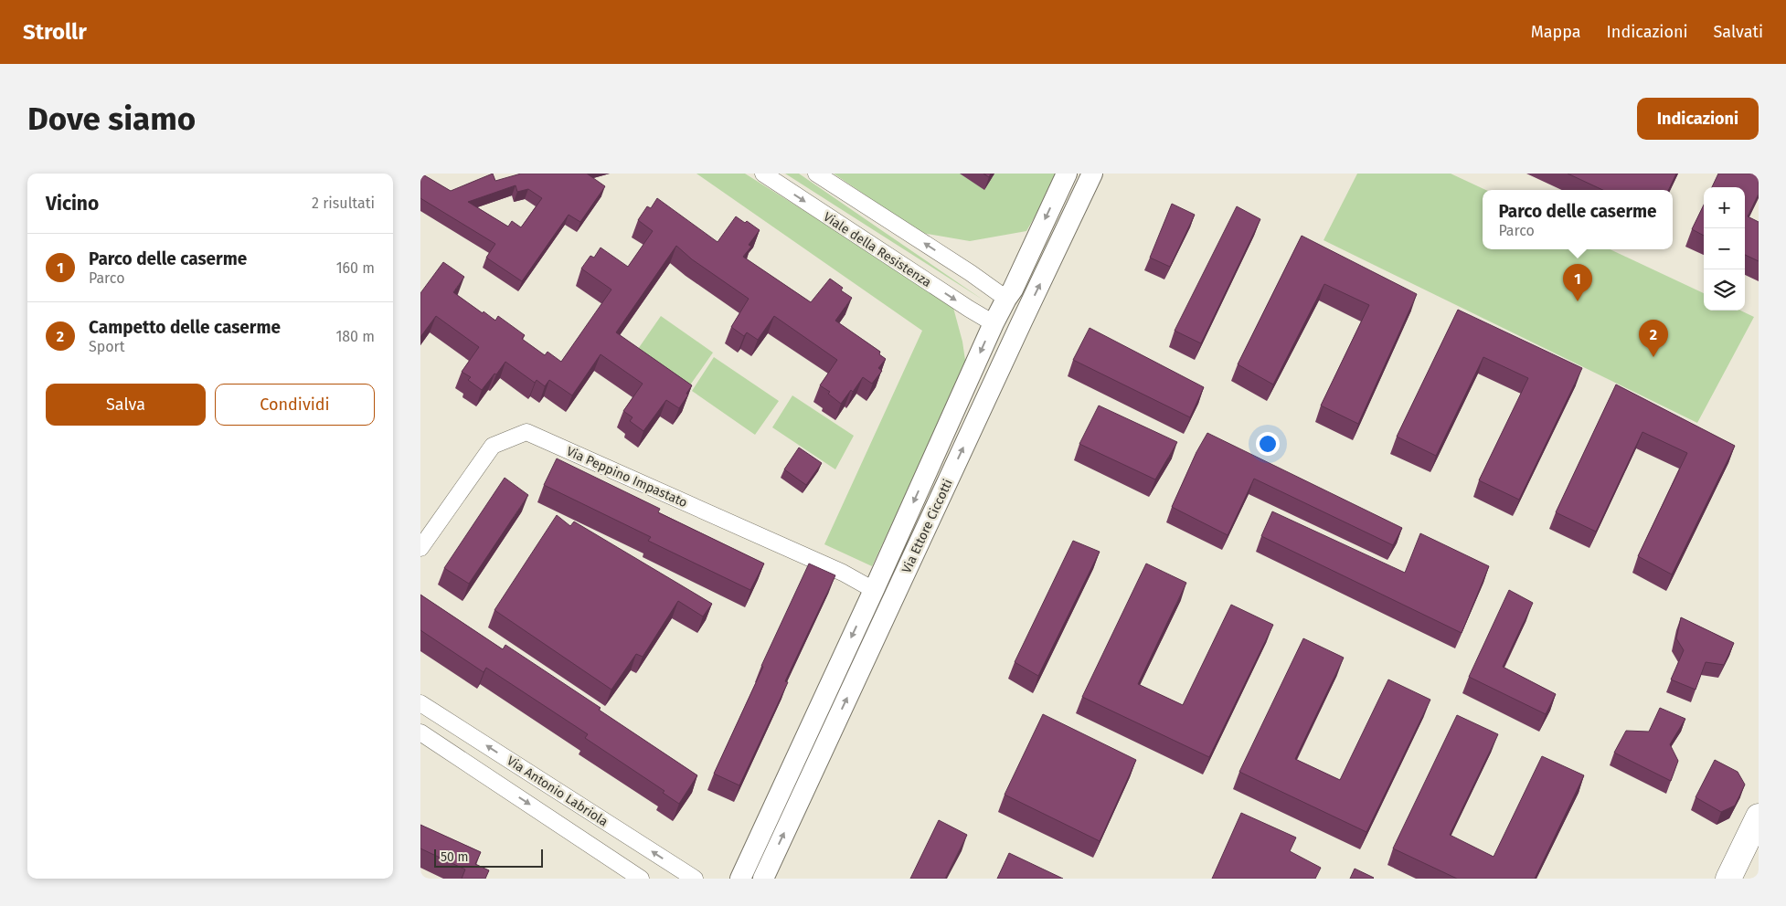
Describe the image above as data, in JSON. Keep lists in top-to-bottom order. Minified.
{"streets":{"street":["Viale della Resistenza","Via Peppino Impastato","Via Ettore Ciccotti","Via Antonio Labriola"]},"crossings":[["Viale della Resistenza","Via Ettore Ciccotti"],["Via Peppino Impastato","Via Ettore Ciccotti"]],"scale_bar":"50 m","page":{"header":"Strollr","nav":["Mappa","Indicazioni","Salvati"],"buttons":["Indicazioni",["Salva","Condividi"]],"title":"Dove siamo","heading":["Vicino","2 risultati"],"map_buttons":["+","−"],"popup":["Parco delle caserme","Parco"],"list":[{"mark":"1","name":"Parco delle caserme","note":"Parco","value":"160 m"},{"mark":"2","name":"Campetto delle caserme","note":"Sport","value":"180 m"}],"pins":["1","2"],"scale":"50 m"}}
